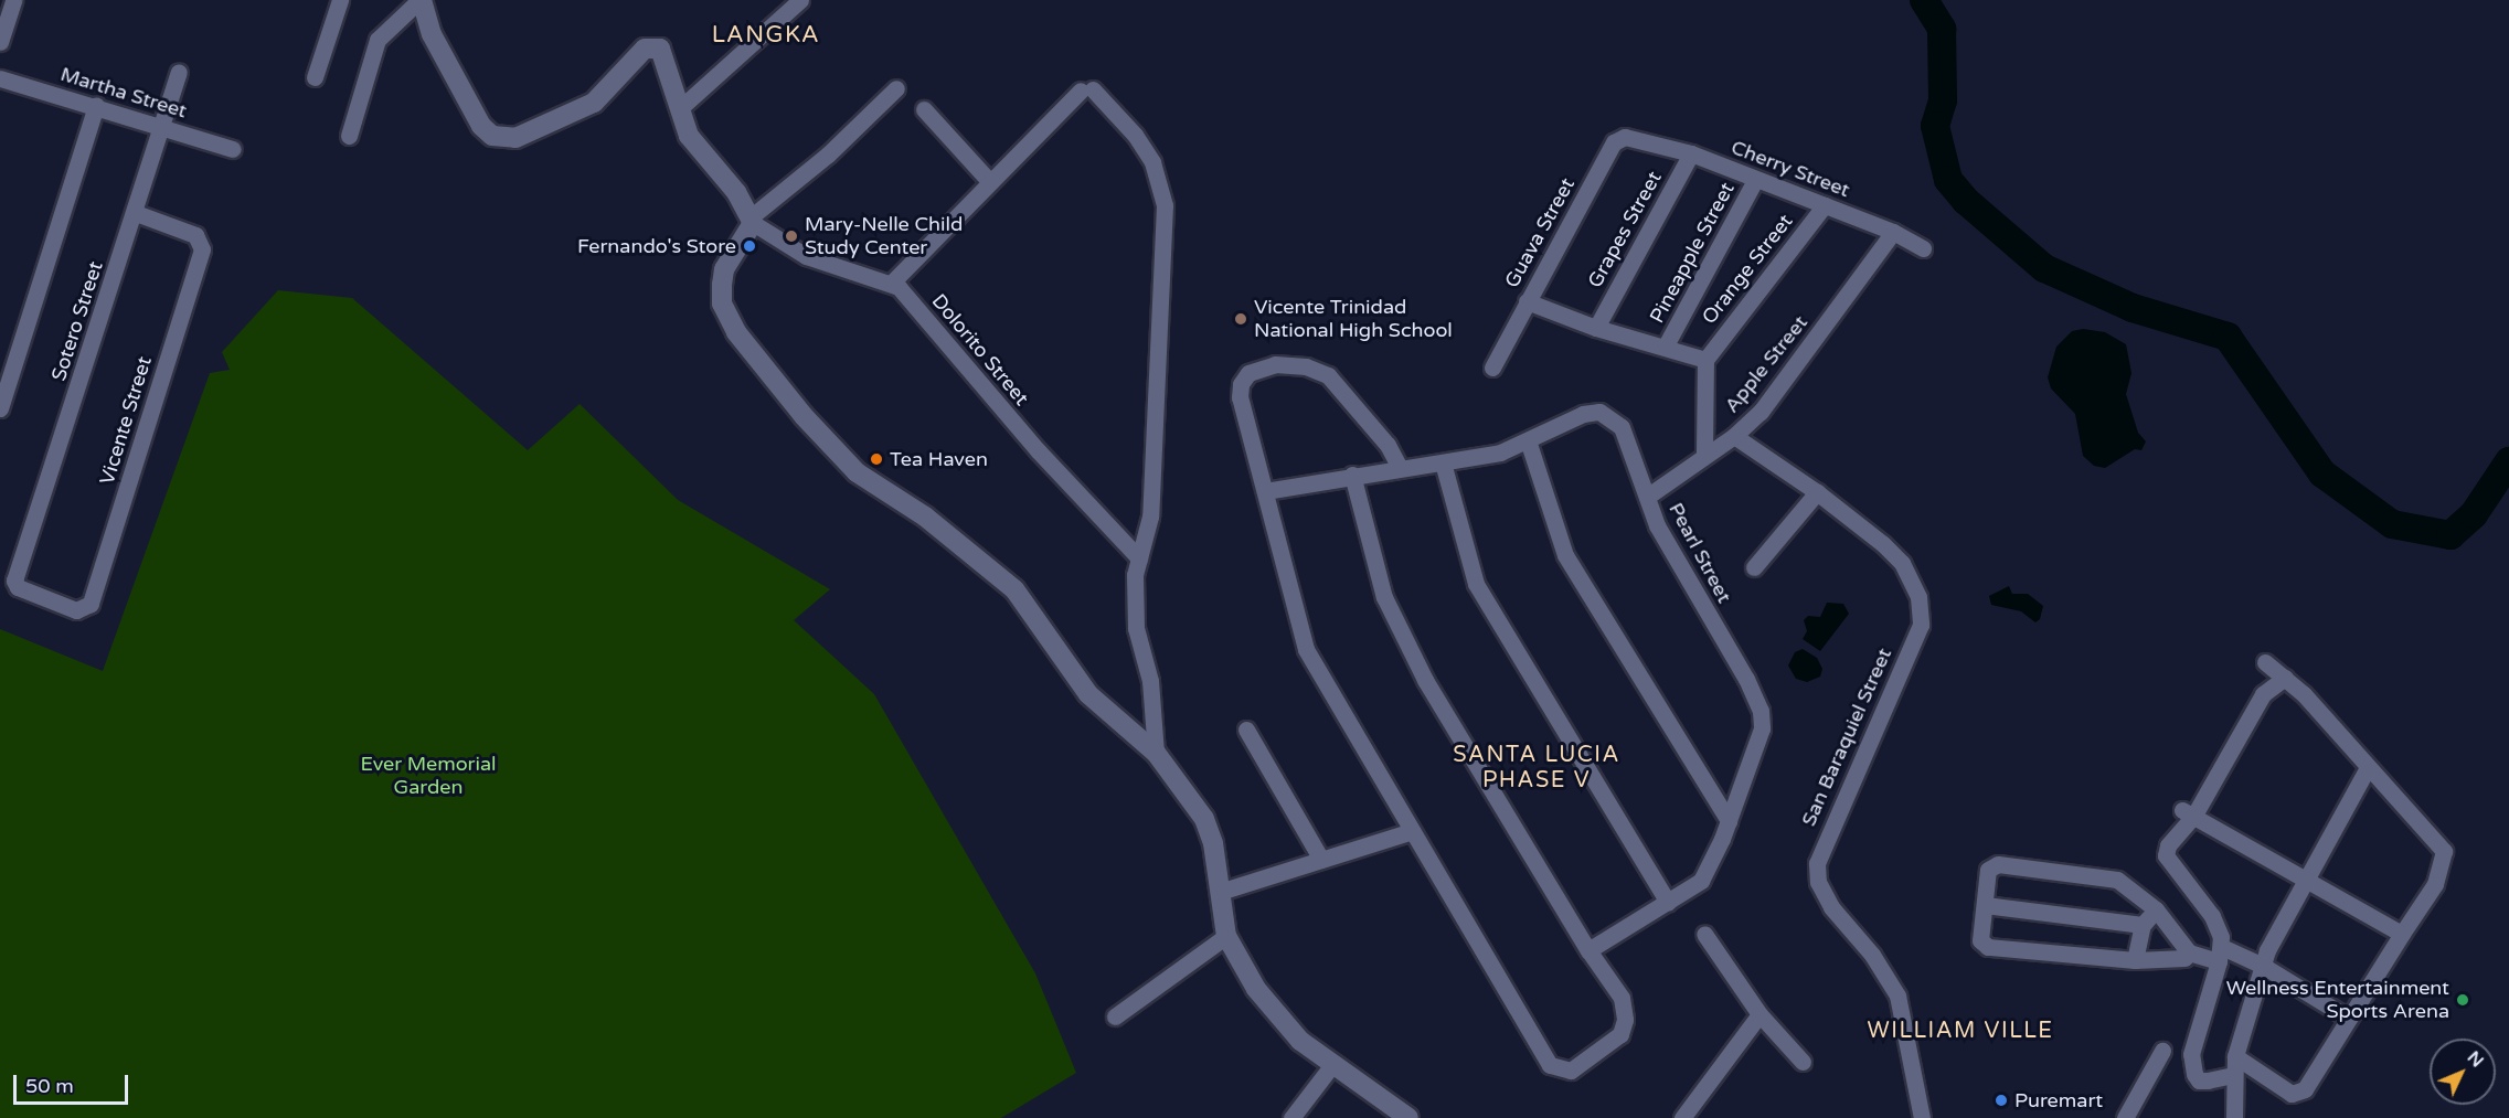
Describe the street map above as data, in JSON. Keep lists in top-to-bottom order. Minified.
{"streets":{"street":["Martha Street","Cherry Street","Grapes Street","Guava Street","Pineapple Street","Orange Street","Sotero Street","Dolorito Street","Apple Street","Vicente Street","Pearl Street","San Baraquiel Street"]},"crossings":[["Martha Street","Sotero Street"],["Cherry Street","Grapes Street"],["Cherry Street","Guava Street"],["Cherry Street","Pineapple Street"],["Cherry Street","Orange Street"],["Cherry Street","Apple Street"],["Sotero Street","Vicente Street"],["Apple Street","Pearl Street"],["Apple Street","San Baraquiel Street"]],"districts":["LANGKA","SANTA LUCIA PHASE V","WILLIAM VILLE"],"parks":["Ever Memorial Garden"],"places":["Mary-Nelle Child Study Center","Fernando's Store","Vicente Trinidad National High School","Tea Haven","Wellness Entertainment Sports Arena","Puremart"],"scale_bar":"50 m","north":"top right"}
